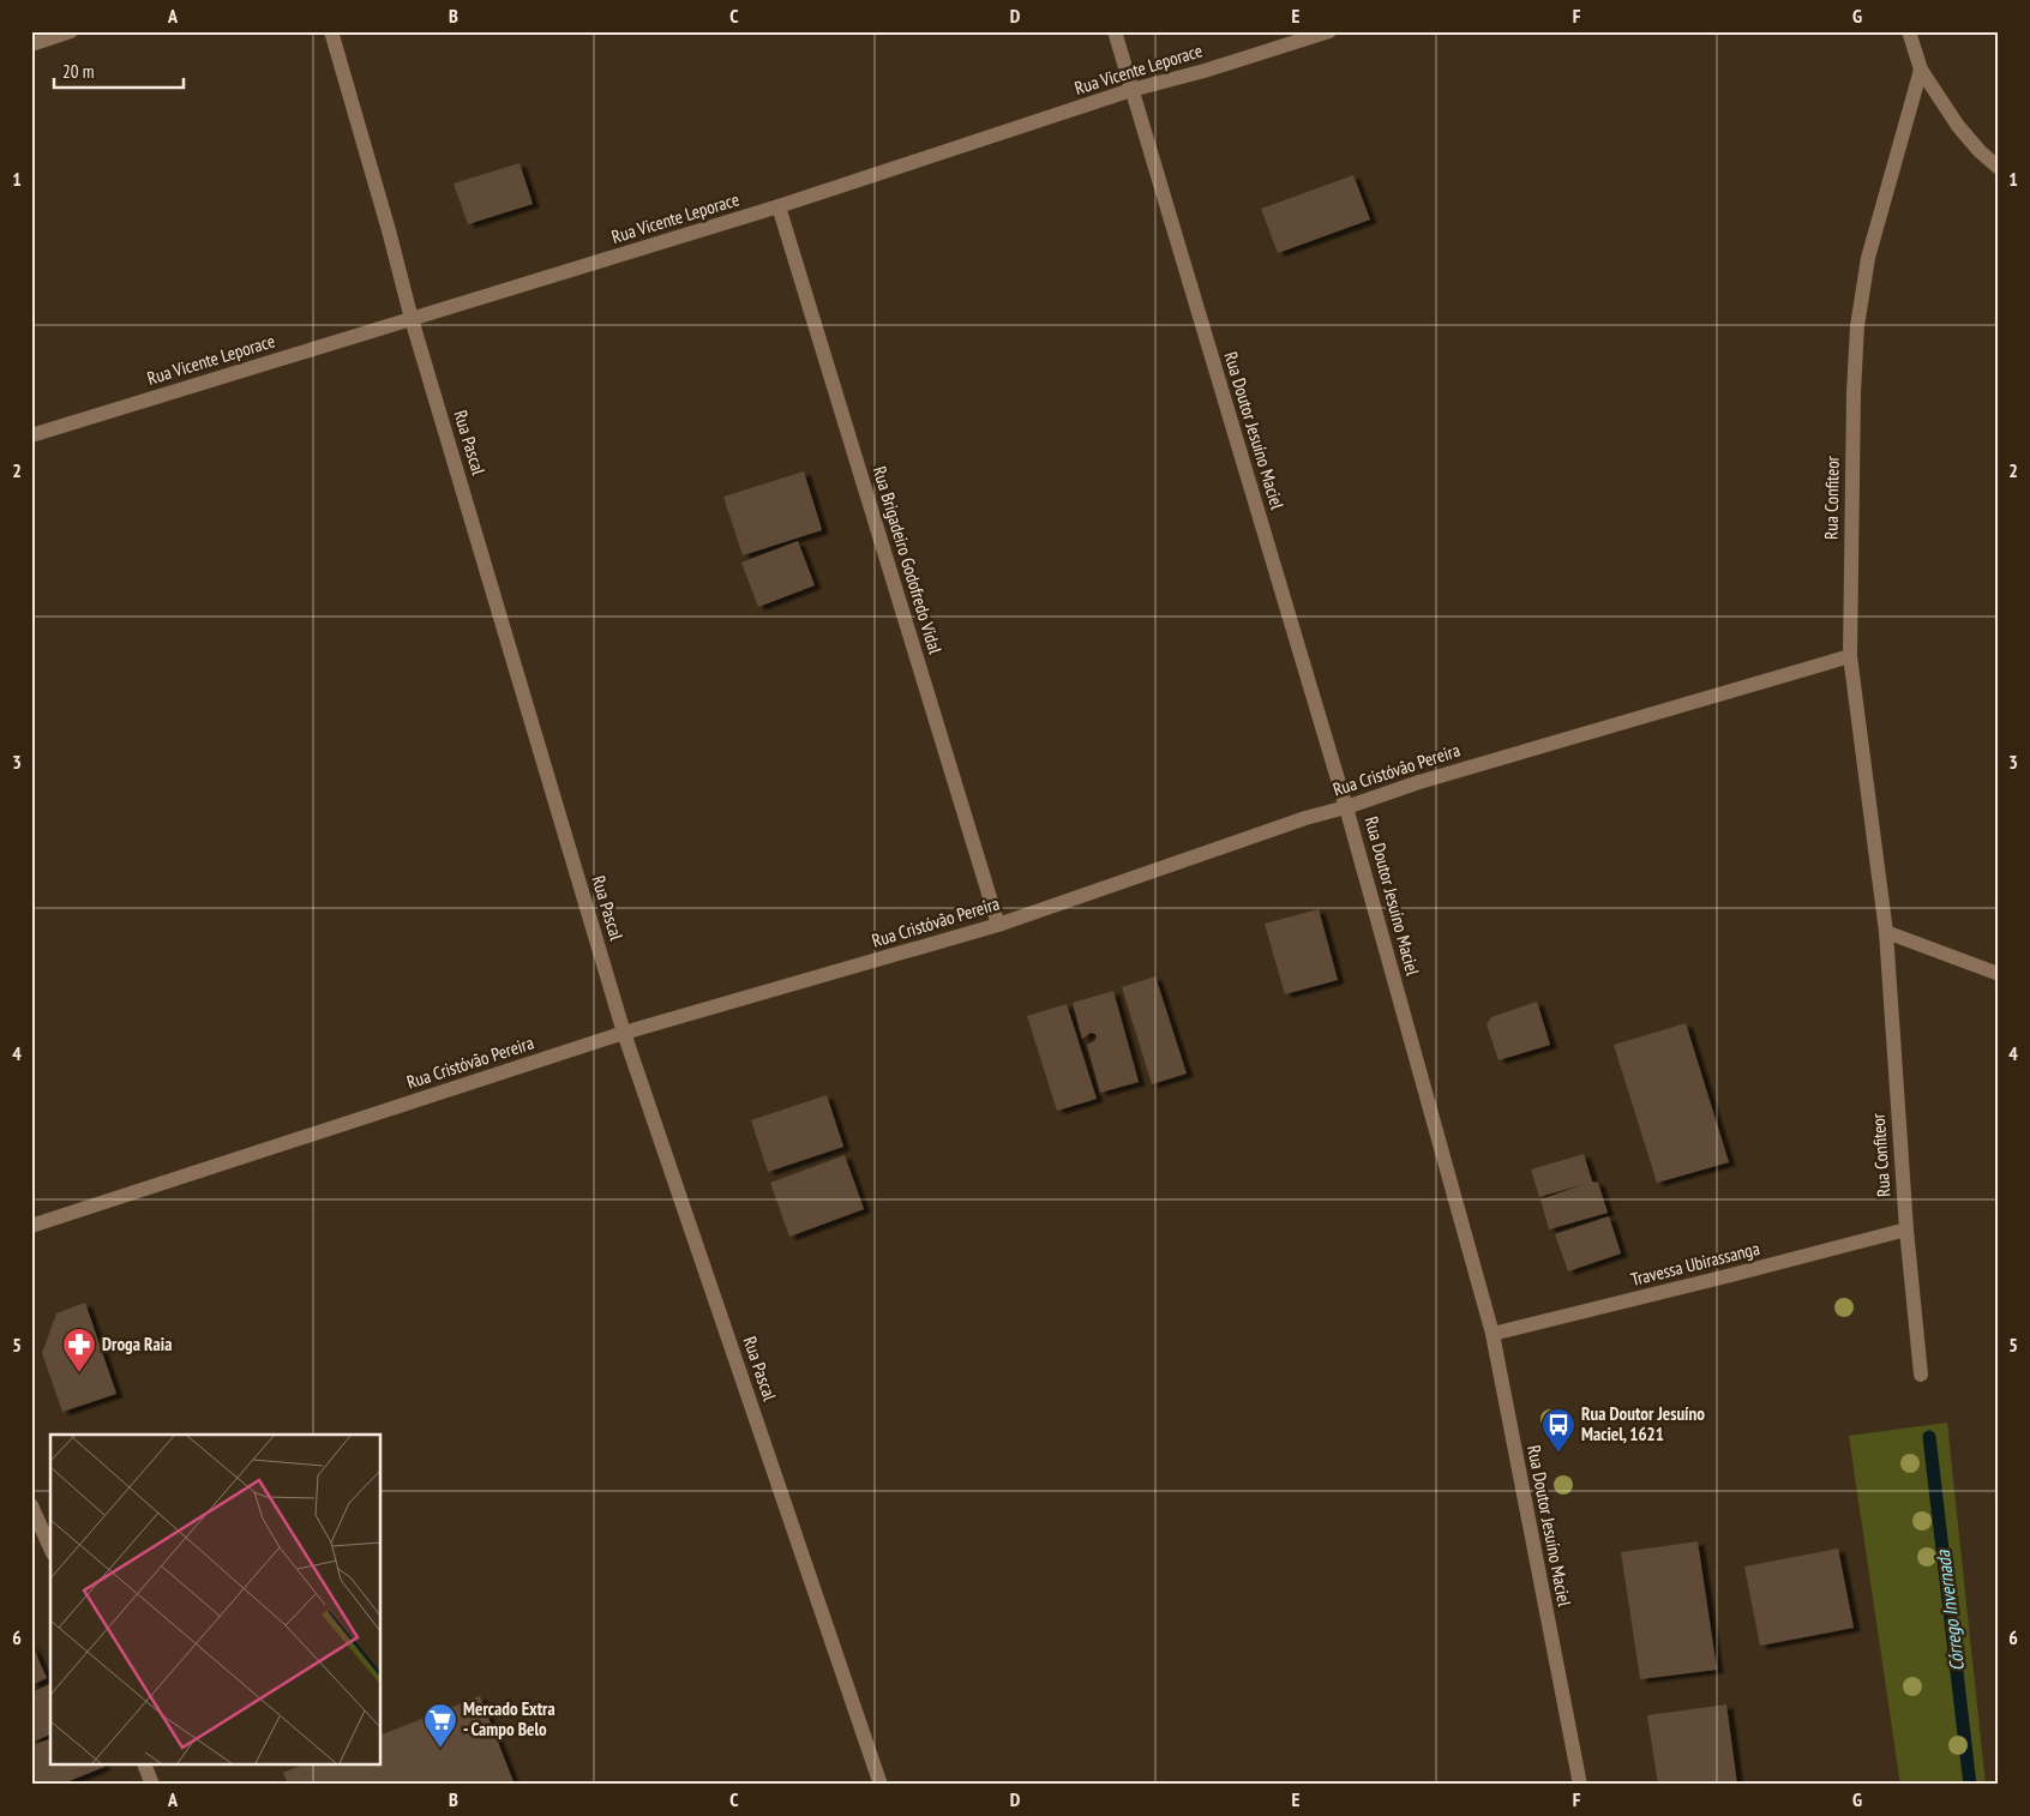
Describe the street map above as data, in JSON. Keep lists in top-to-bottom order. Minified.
{"streets":{"street":["Rua Vicente Leporace","Rua Doutor Jesuíno Maciel","Rua Pascal","Rua Confiteor","Rua Brigadeiro Godofredo Vidal","Rua Cristóvão Pereira","Travessa Ubirassanga"]},"crossings":[["Rua Vicente Leporace","Rua Doutor Jesuíno Maciel"],["Rua Vicente Leporace","Rua Pascal"],["Rua Vicente Leporace","Rua Brigadeiro Godofredo Vidal"],["Rua Doutor Jesuíno Maciel","Rua Cristóvão Pereira"],["Rua Doutor Jesuíno Maciel","Travessa Ubirassanga"],["Rua Pascal","Rua Cristóvão Pereira"],["Rua Confiteor","Rua Cristóvão Pereira"],["Rua Confiteor","Travessa Ubirassanga"],["Rua Brigadeiro Godofredo Vidal","Rua Cristóvão Pereira"]],"water":["Córrego Invernada"],"places":{"pharmacy":["Droga Raia"],"bus stop":["Rua Doutor Jesuíno Maciel, 1621"],"supermarket":["Mercado Extra - Campo Belo"]},"scale_bar":"20 m","grid":{"columns":["A","B","C","D","E","F","G"],"rows":["1","2","3","4","5","6"]}}
